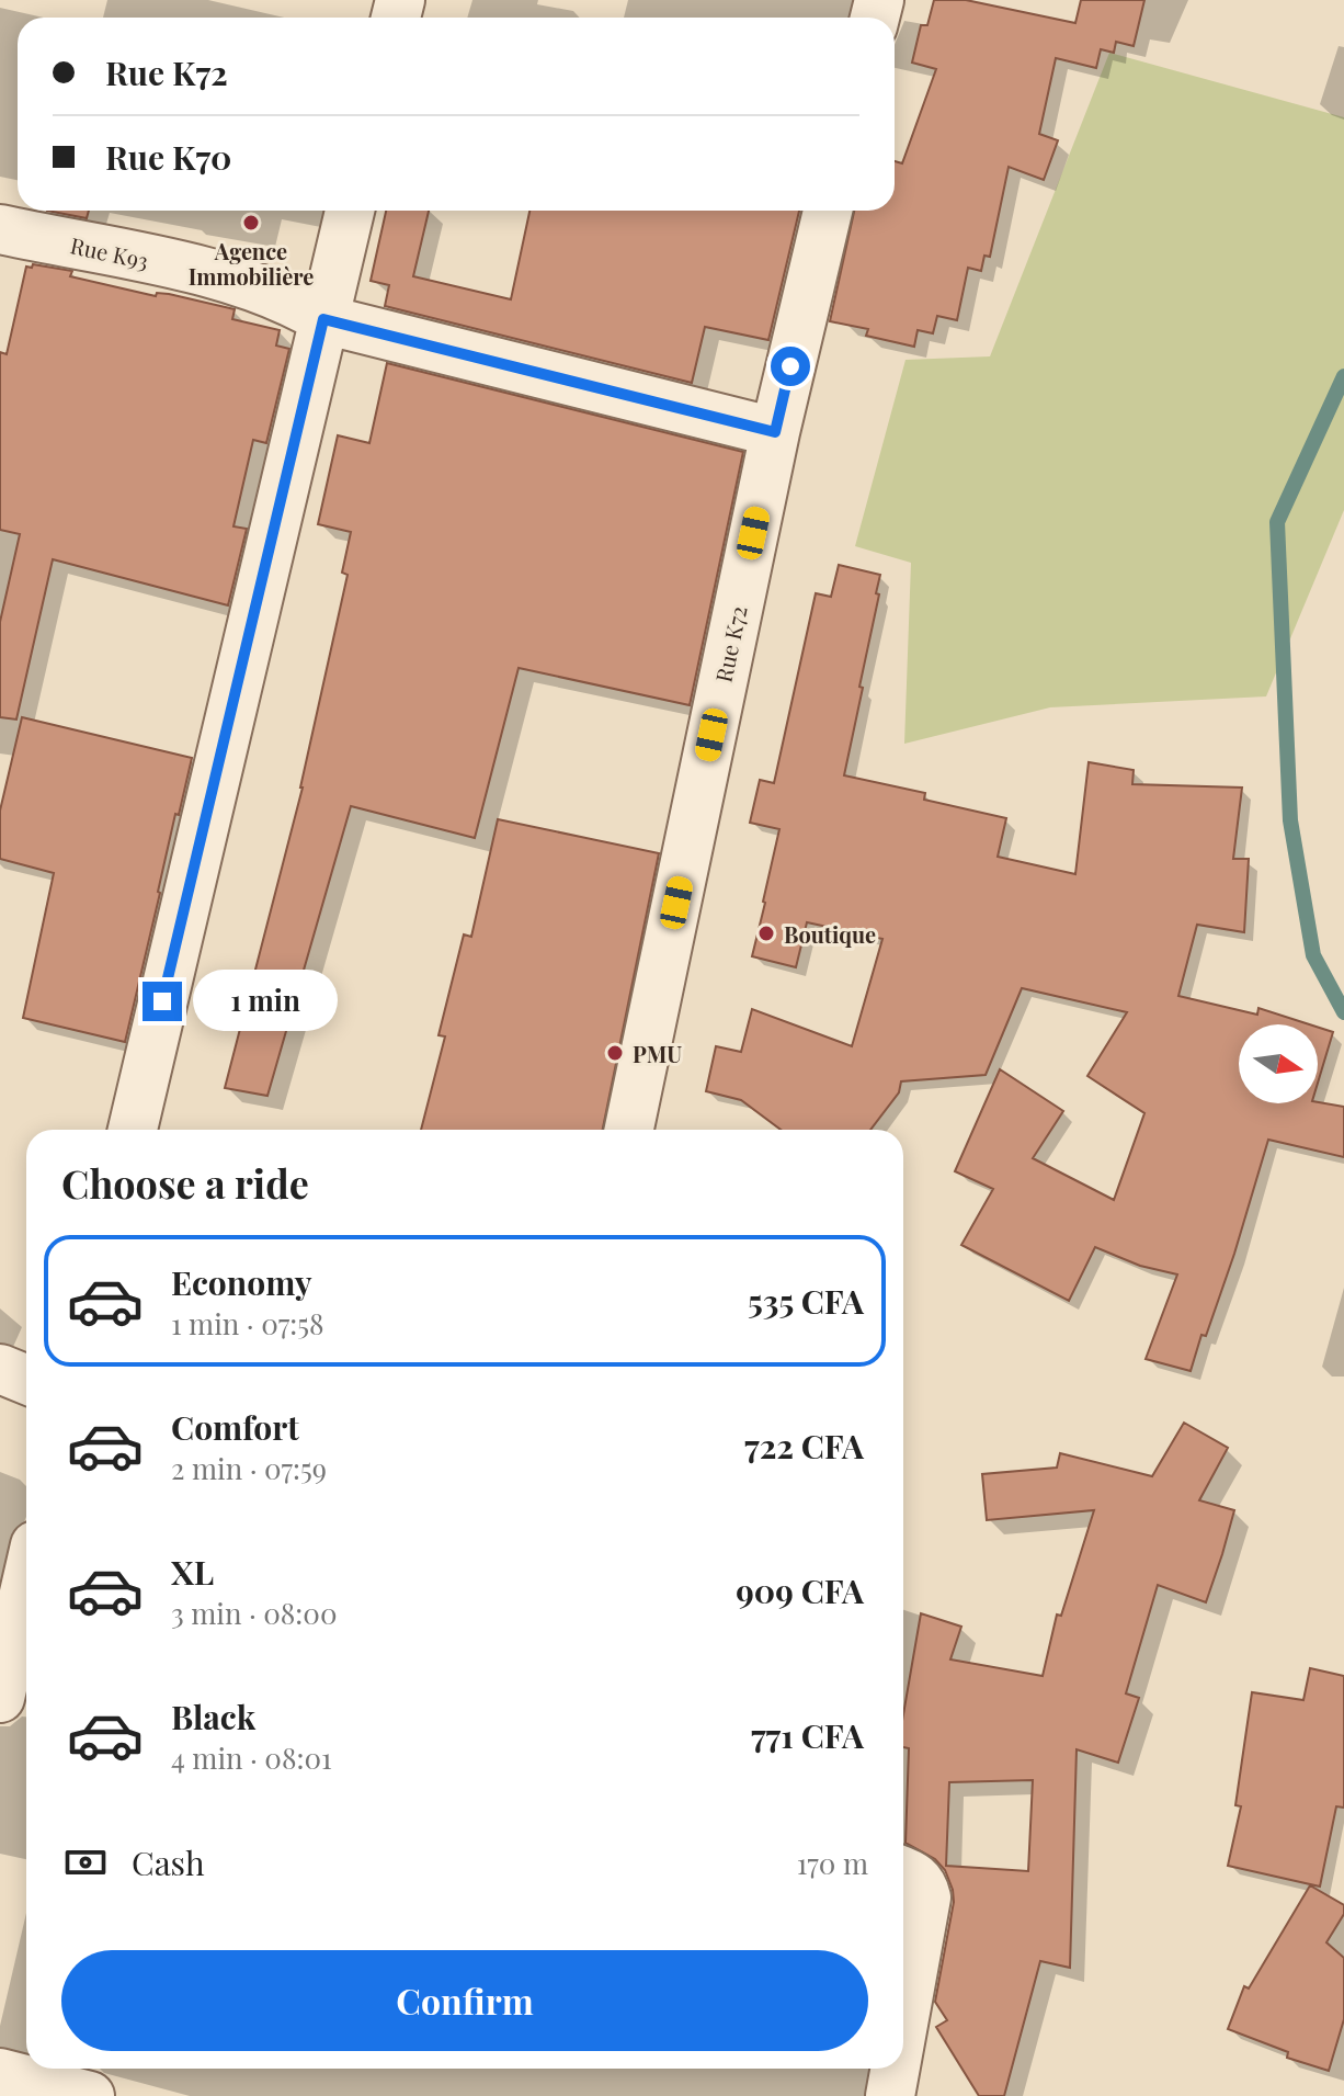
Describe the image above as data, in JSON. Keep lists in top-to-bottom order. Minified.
{"streets":{"street":["Rue K93","Rue K72"]},"crossings":[["Rue K93","Rue K72"]],"places":["Agence Immobilière","Boutique","PMU"],"north":"right","page":{"banner":["Rue K72","Rue K70"],"bubble":"1 min","heading":"Choose a ride","list":[{"name":"Economy","note":"1 min · 07:58","value":"535 CFA"},{"name":"Comfort","note":"2 min · 07:59","value":"722 CFA"},{"name":"XL","note":"3 min · 08:00","value":"909 CFA"},{"name":"Black","note":"4 min · 08:01","value":"771 CFA"}],"pay":["Cash","170 m"],"buttons":"Confirm"}}
